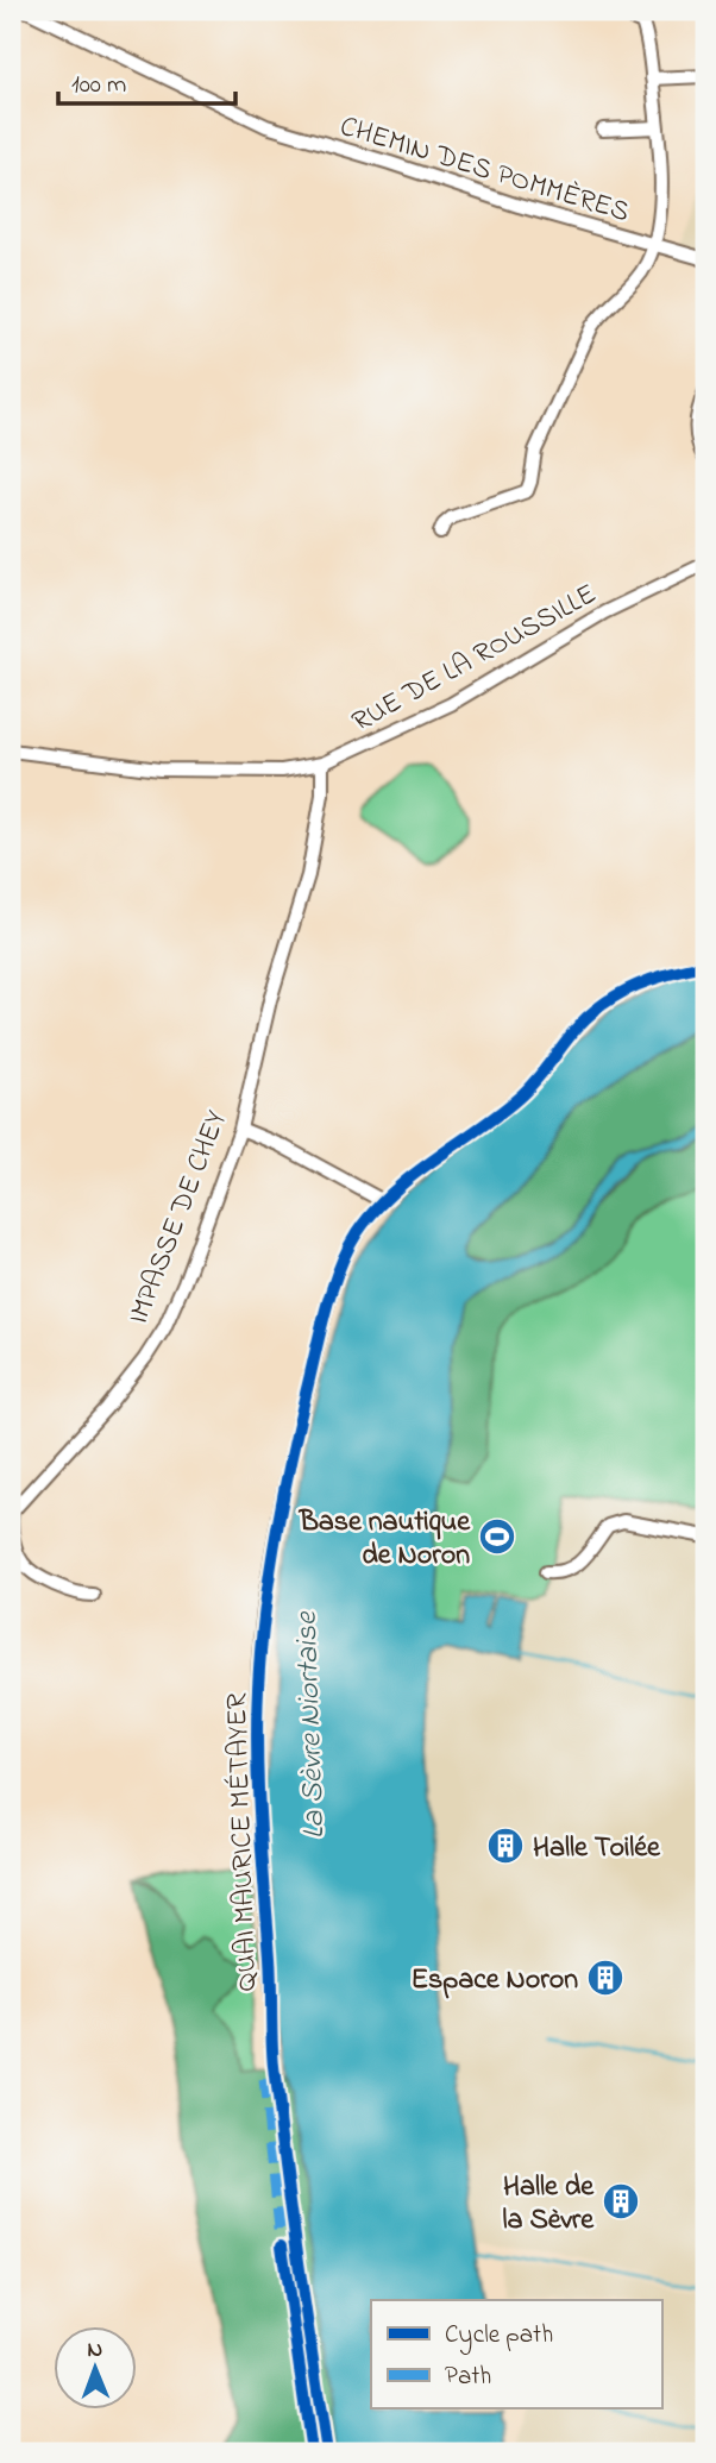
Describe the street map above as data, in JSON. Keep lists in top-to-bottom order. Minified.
{"streets":{"street":["CHEMIN DES POMMÈRES","RUE DE LA ROUSSILLE","IMPASSE DE CHEY","QUAI MAURICE MÉTAYER"]},"crossings":[["RUE DE LA ROUSSILLE","IMPASSE DE CHEY"]],"water":["La Sèvre Niortaise"],"places":{"sports":["Base nautique de Noron"],"building":["Halle Toilée","Espace Noron","Halle de la Sèvre"]},"legend":["Cycle path","Path"],"scale_bar":"100 m","north":"top"}
